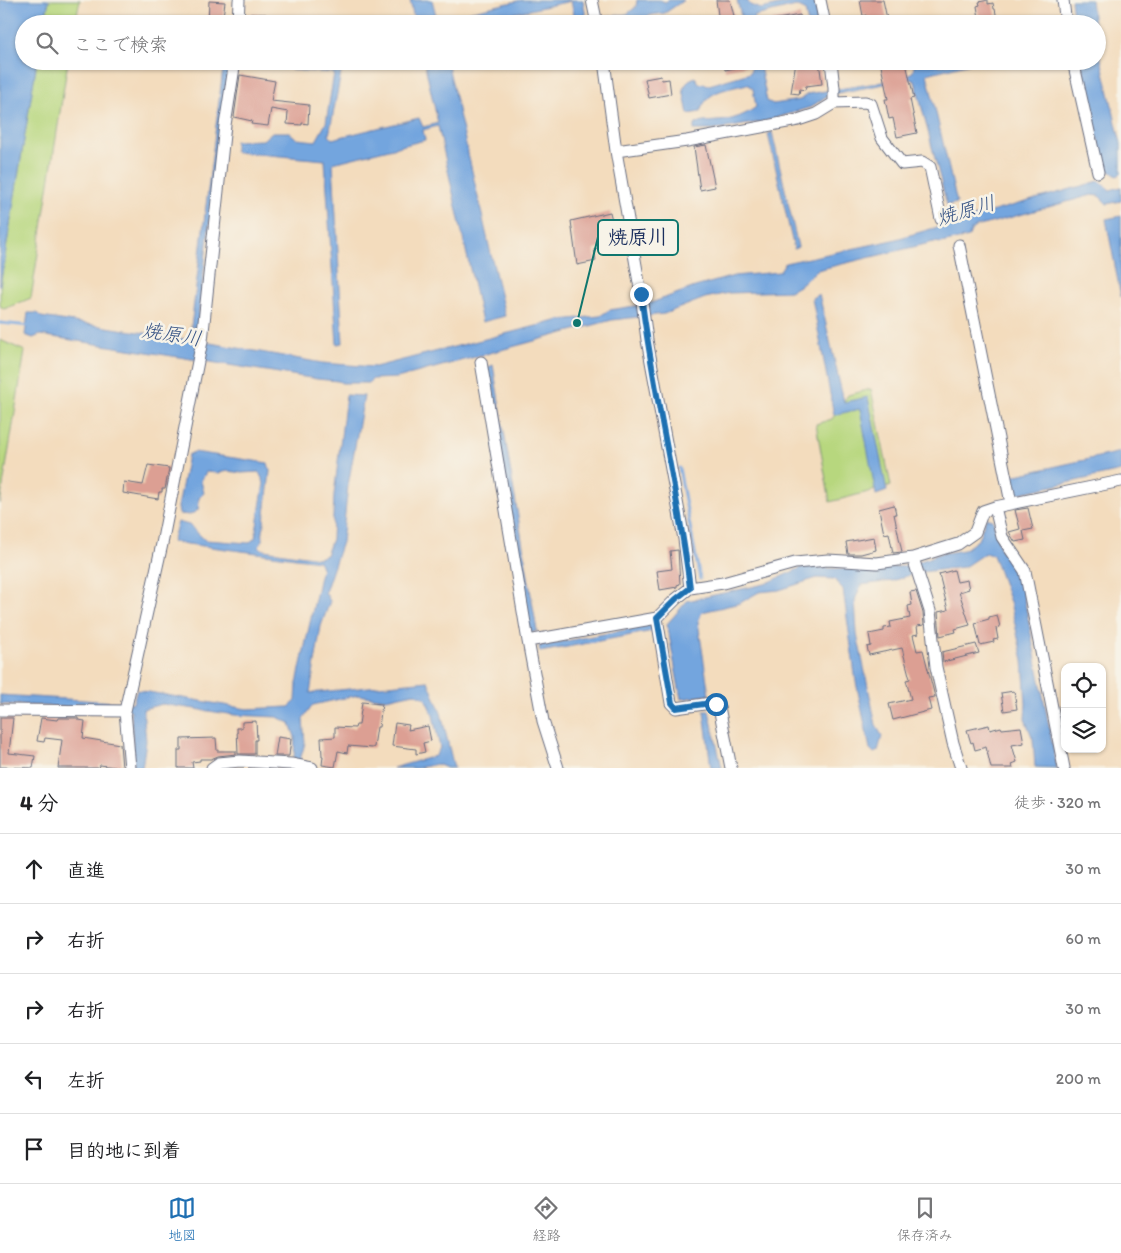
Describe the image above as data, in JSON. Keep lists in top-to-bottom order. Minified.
{"water":["焼原川"],"places":["焼原川"],"page":{"search":"ここで検索","heading":["4 分","徒歩 · 320 m"],"list":[["直進","30 m"],["右折","60 m"],["右折","30 m"],["左折","200 m"],"目的地に到着"],"nav":["地図","経路","保存済み"]}}
